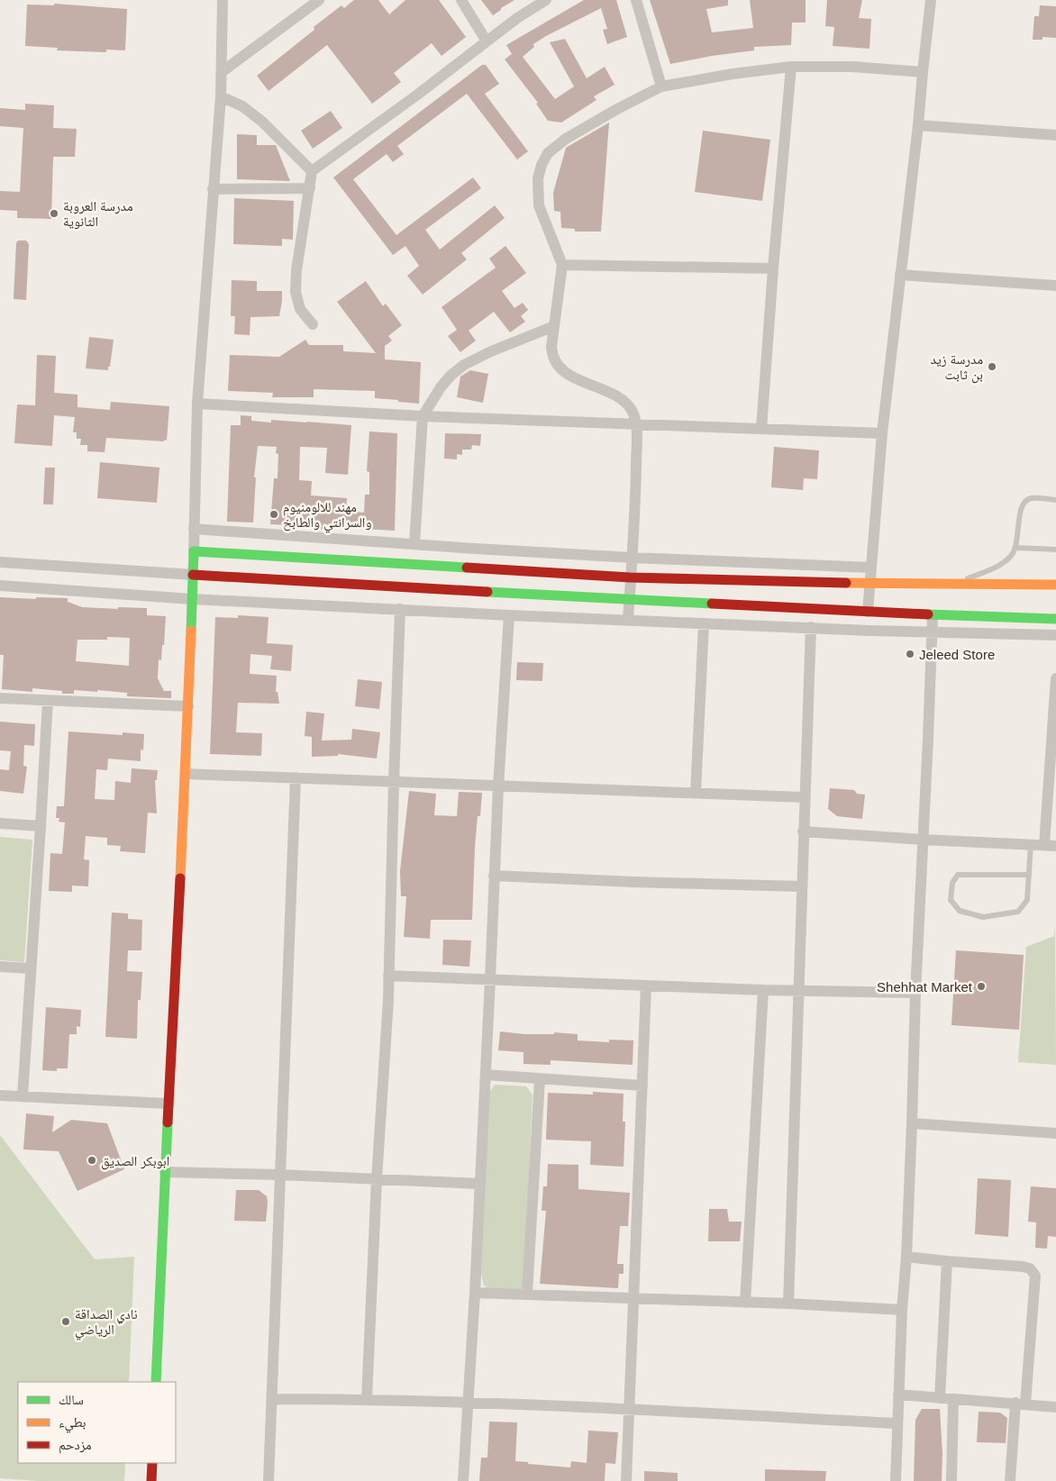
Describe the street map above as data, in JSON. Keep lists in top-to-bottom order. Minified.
{"places":["مدرسة العروبة الثانوية","مدرسة زيد بن ثابت","مهند للالومنيوم والسرانتي والطابخ","Jeleed Store","Shehhat Market","ابوبكر الصديق","نادي الصداقة الرياضي"],"legend":["سالك","بطيء","مزدحم"]}
